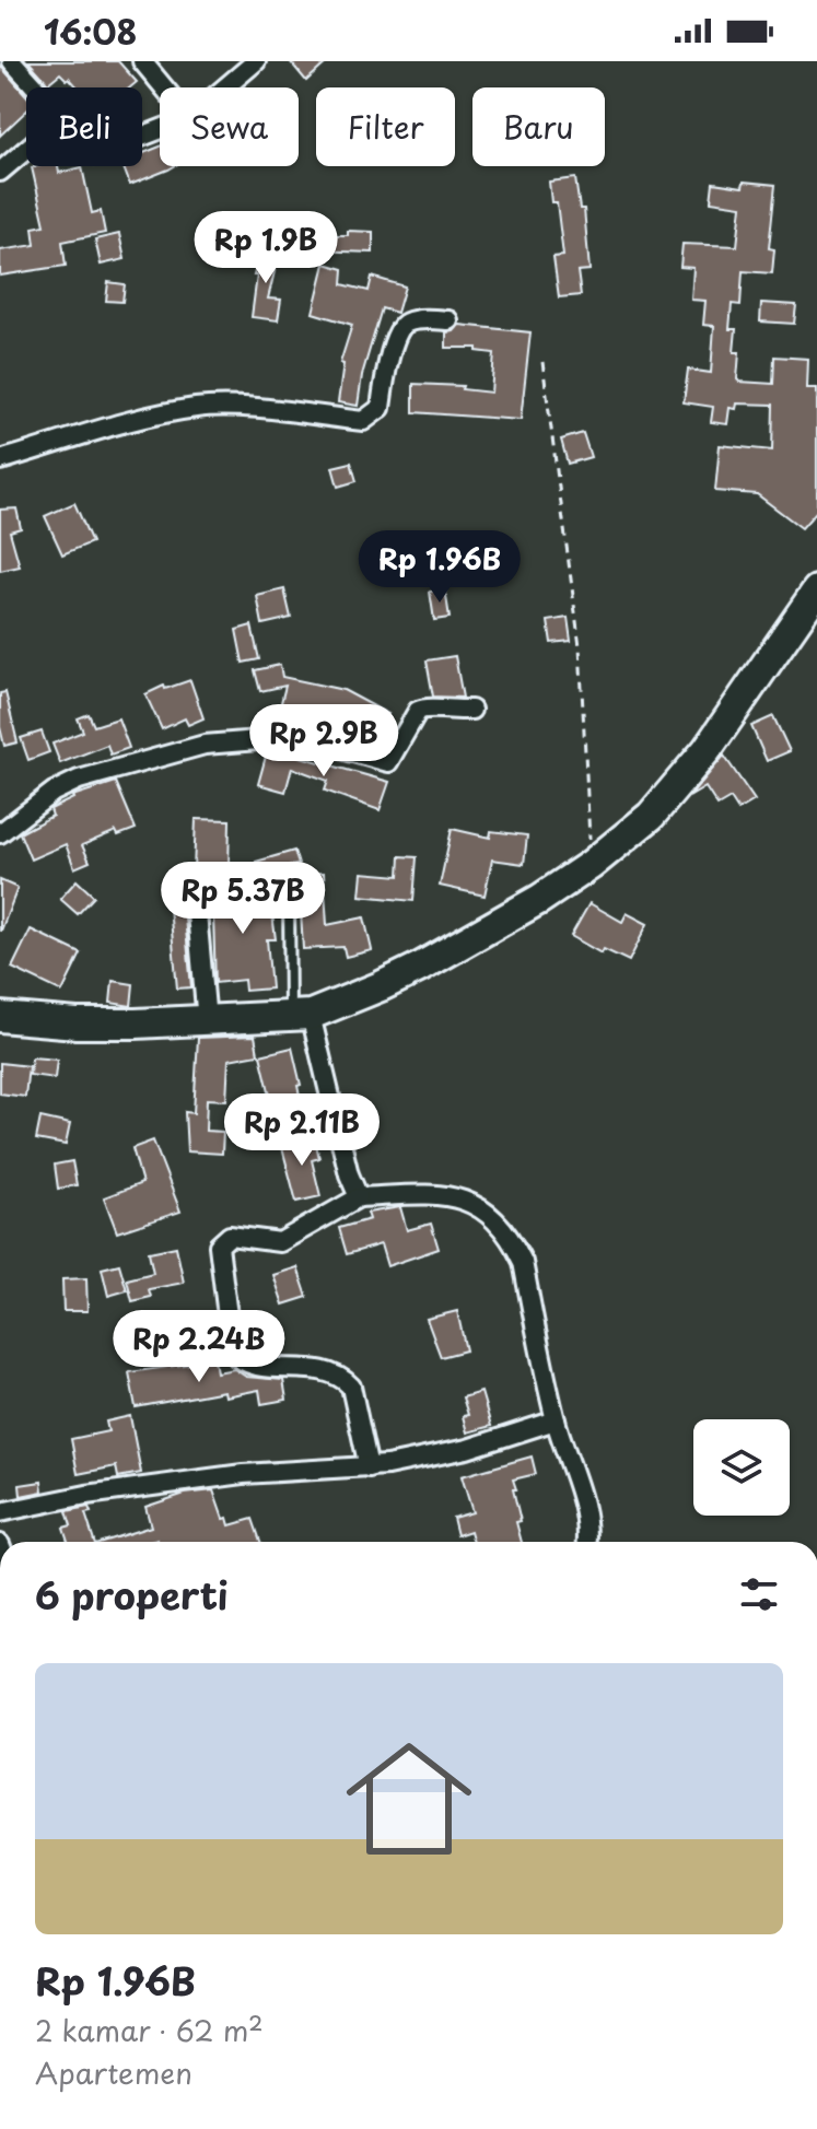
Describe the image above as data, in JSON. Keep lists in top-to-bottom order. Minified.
{"page":{"status":"16:08","chip":["Beli","Sewa","Filter","Baru"],"price":["Rp 1.9B","Rp 1.96B","Rp 2.9B","Rp 5.37B","Rp 2.11B","Rp 2.24B"],"heading":"6 properti","list":[{"name":"Rp 1.96B","note":"2 kamar · 62 m² · Apartemen"}]}}
